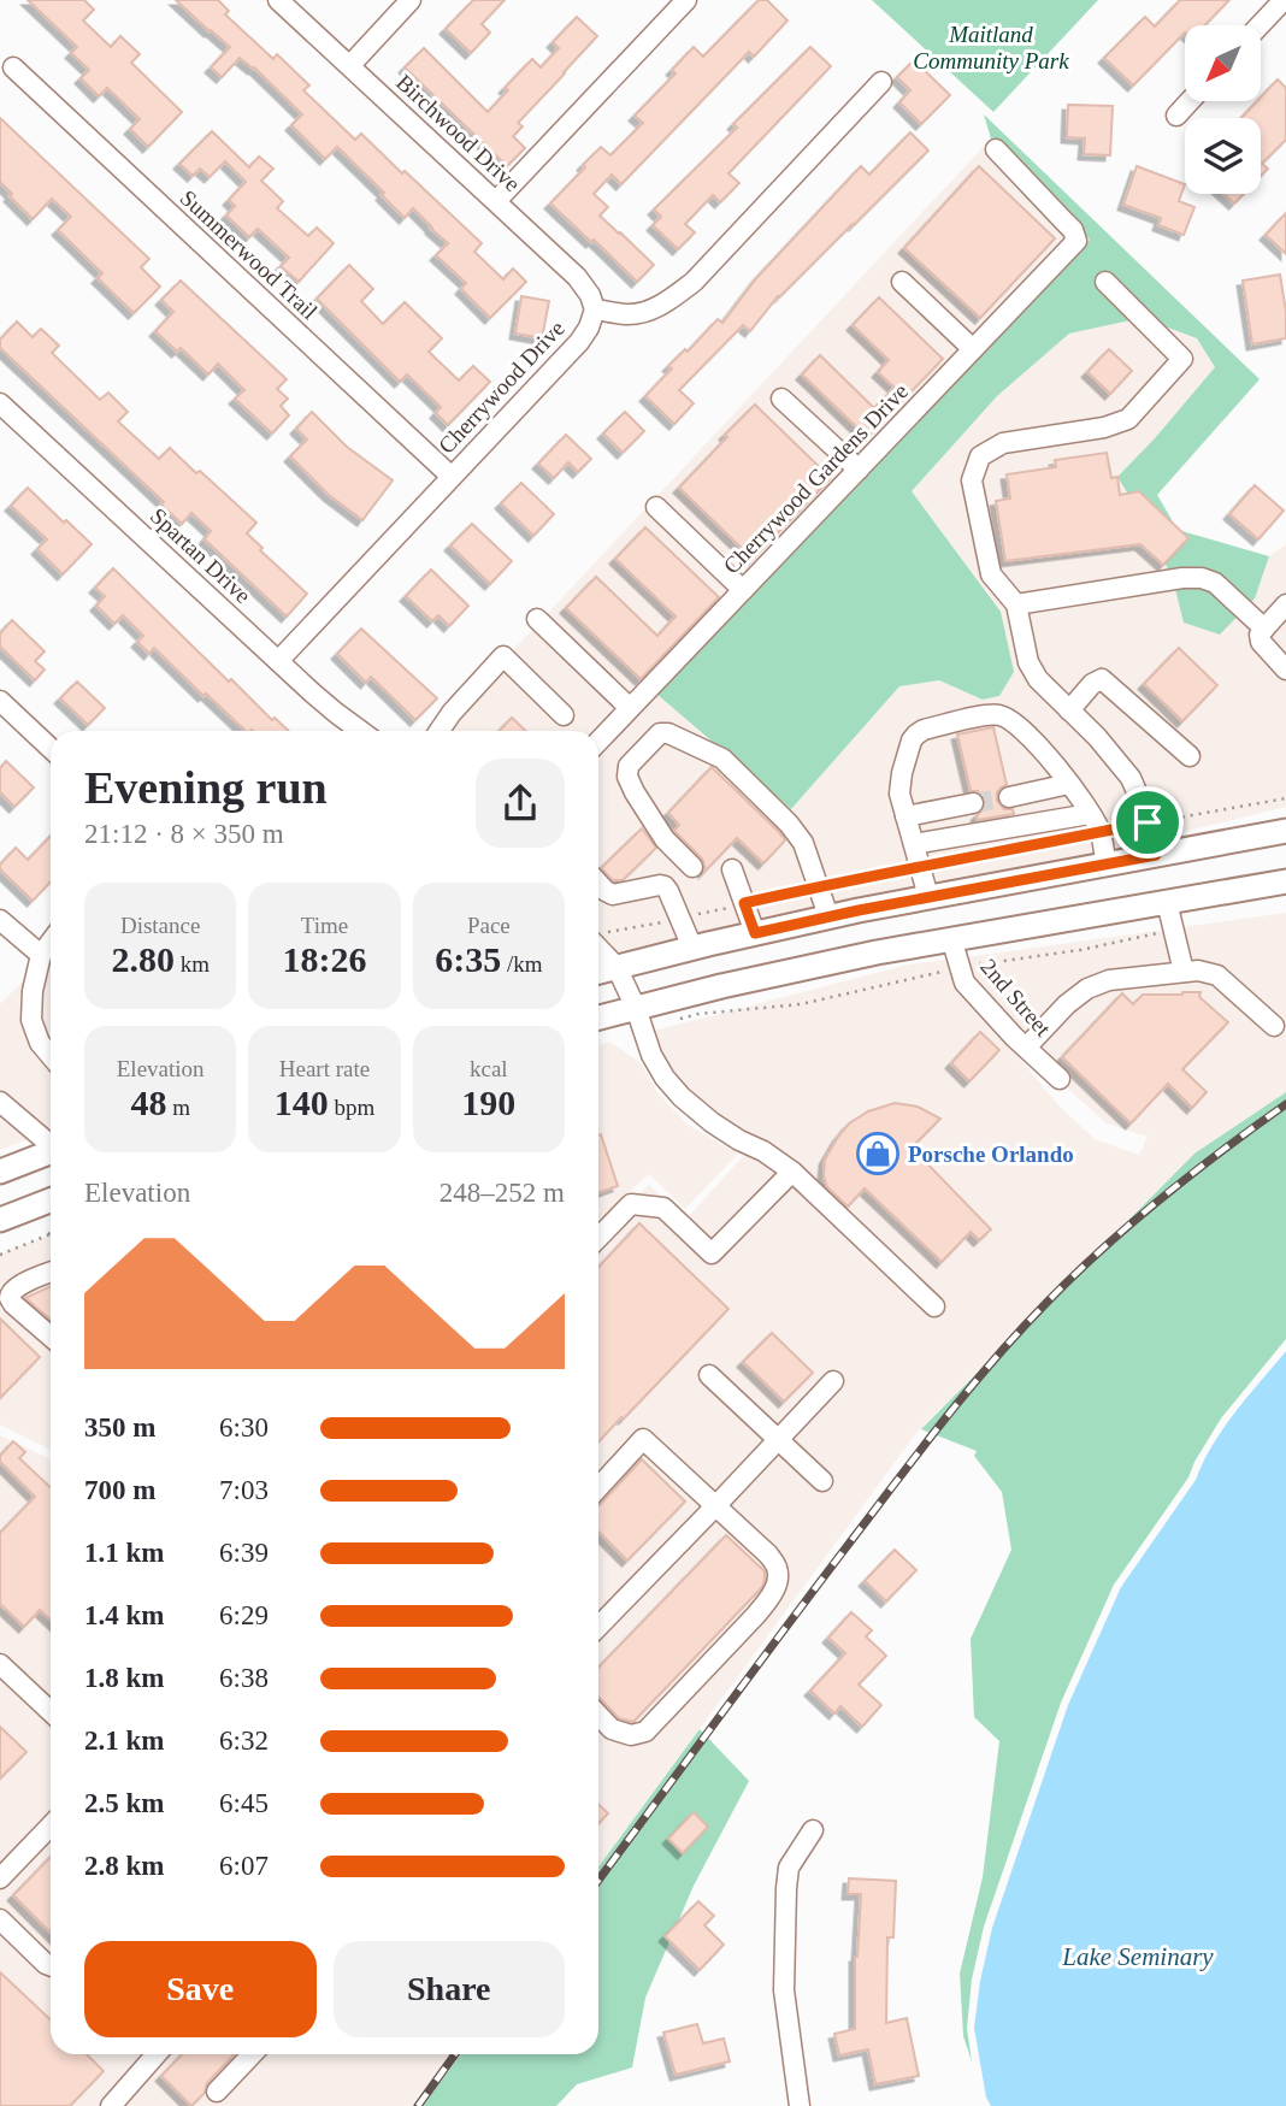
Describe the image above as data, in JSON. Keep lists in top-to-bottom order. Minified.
{"streets":{"street":["Birchwood Drive","Summerwood Trail","Cherrywood Drive","Cherrywood Gardens Drive","Spartan Drive","2nd Street"]},"crossings":[["Birchwood Drive","Cherrywood Drive"],["Summerwood Trail","Cherrywood Drive"],["Cherrywood Drive","Spartan Drive"]],"water":["Lake Seminary"],"parks":["Maitland Community Park"],"places":{"shop":["Porsche Orlando"]},"north":"bottom left","page":{"heading":["Evening run","21:12 · 8 × 350 m"],"stats":[["Distance","2.80 km"],["Time","18:26"],["Pace","6:35 /km"],["Elevation","48 m"],["Heart rate","140 bpm"],["kcal","190"]],"chart":["Elevation","248–252 m"],"list":[{"name":"350 m","note":"6:30"},{"name":"700 m","note":"7:03"},{"name":"1.1 km","note":"6:39"},{"name":"1.4 km","note":"6:29"},{"name":"1.8 km","note":"6:38"},{"name":"2.1 km","note":"6:32"},{"name":"2.5 km","note":"6:45"},{"name":"2.8 km","note":"6:07"}],"buttons":["Save","Share"]}}
